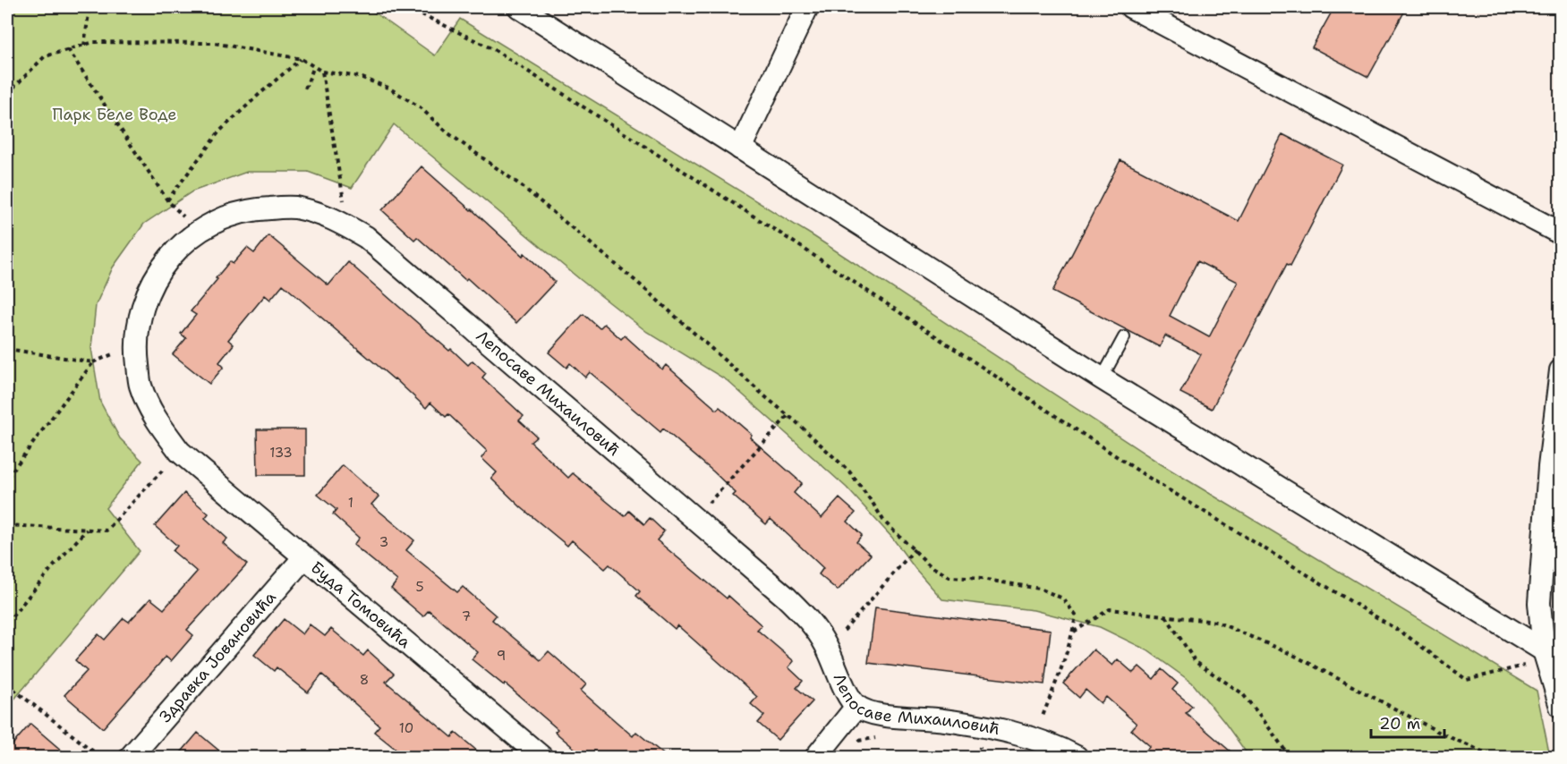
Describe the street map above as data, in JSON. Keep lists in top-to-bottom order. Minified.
{"streets":{"street":["Лепосаве Михаиловић","Буда Томовића","Здравка Јовановића"]},"crossings":[["Лепосаве Михаиловић","Буда Томовића"],["Буда Томовића","Здравка Јовановића"]],"parks":["Парк Беле Воде"],"house_numbers":["133","1","3","5","7","9","8","10"],"scale_bar":"20 m"}
